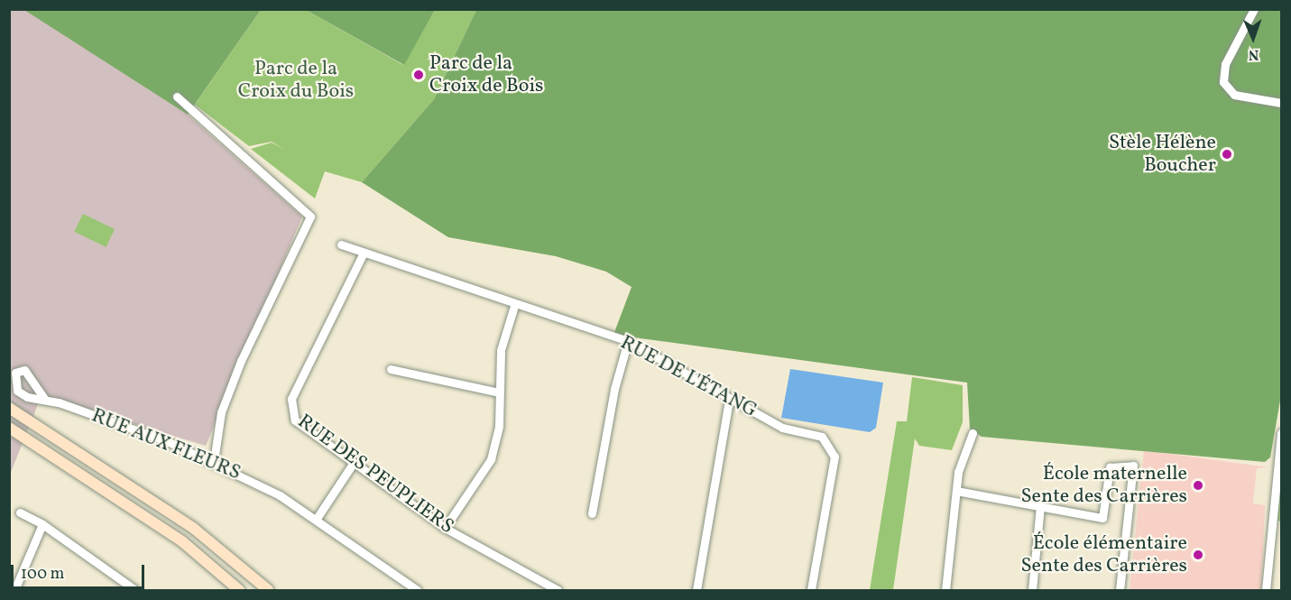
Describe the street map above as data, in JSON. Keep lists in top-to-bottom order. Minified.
{"streets":{"street":["RUE DE L'ÉTANG","RUE AUX FLEURS","RUE DES PEUPLIERS"]},"crossings":[["RUE DE L'ÉTANG","RUE DES PEUPLIERS"]],"parks":["Parc de la Croix du Bois"],"places":["Parc de la Croix de Bois","Stèle Hélène Boucher","École maternelle Sente des Carrières","École élémentaire Sente des Carrières"],"scale_bar":"100 m","north":"bottom"}
